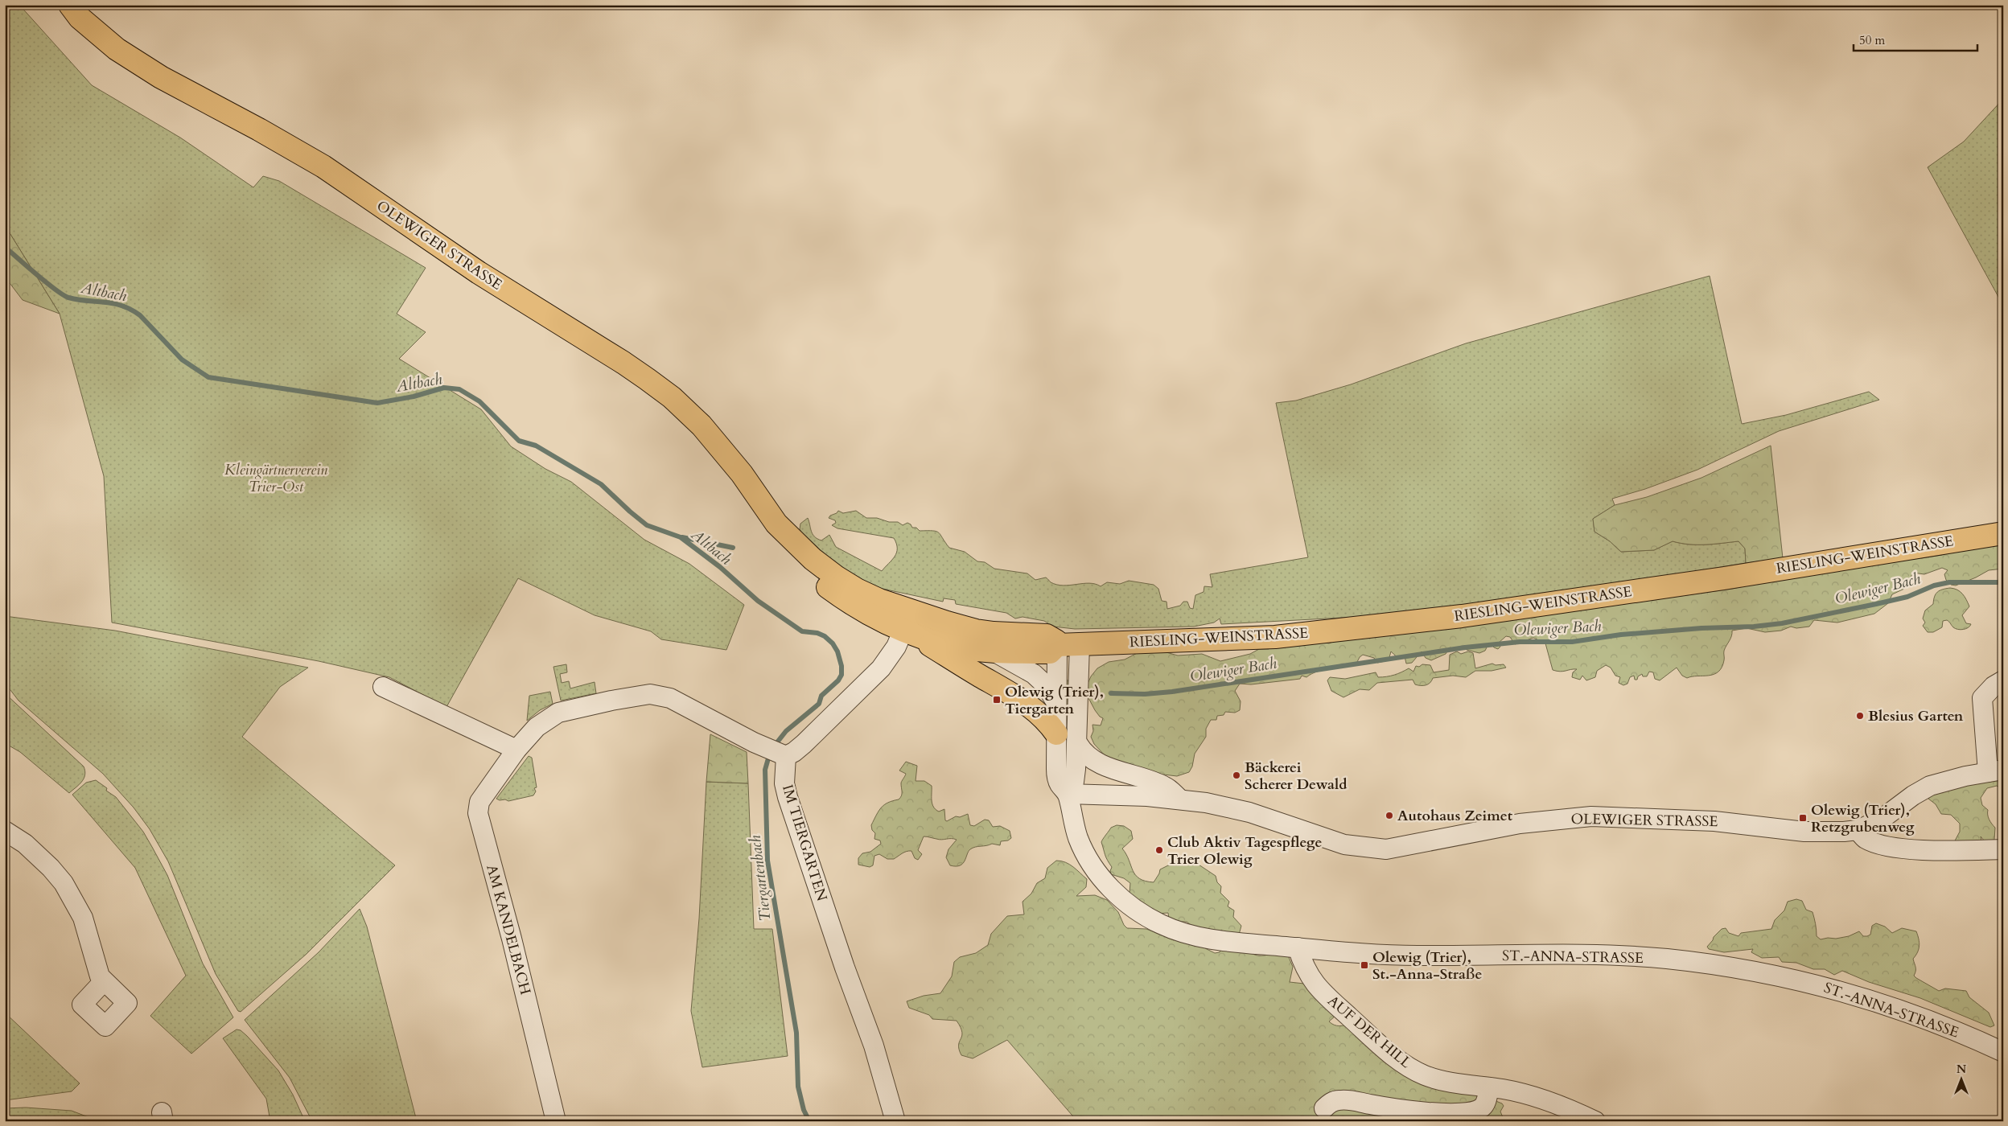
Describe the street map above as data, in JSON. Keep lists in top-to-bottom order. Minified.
{"streets":{"main road":["OLEWIGER STRASSE","RIESLING-WEINSTRASSE"],"street":["IM TIERGARTEN","AM KANDELBACH","ST.-ANNA-STRASSE","AUF DER HILL"]},"crossings":[["OLEWIGER STRASSE","RIESLING-WEINSTRASSE"],["OLEWIGER STRASSE","ST.-ANNA-STRASSE"],["IM TIERGARTEN","AM KANDELBACH"],["ST.-ANNA-STRASSE","AUF DER HILL"]],"water":["Altbach","Olewiger Bach","Tiergartenbach"],"parks":["Kleingärtnerverein Trier-Ost"],"places":{"transit":["Olewig (Trier), Tiergarten","Olewig (Trier), Retzgrubenweg","Olewig (Trier), St.-Anna-Straße"],"other":["Blesius Garten","Bäckerei Scherer Dewald","Autohaus Zeimet","Club Aktiv Tagespflege Trier Olewig"]},"scale_bar":"50 m","north":"top"}
